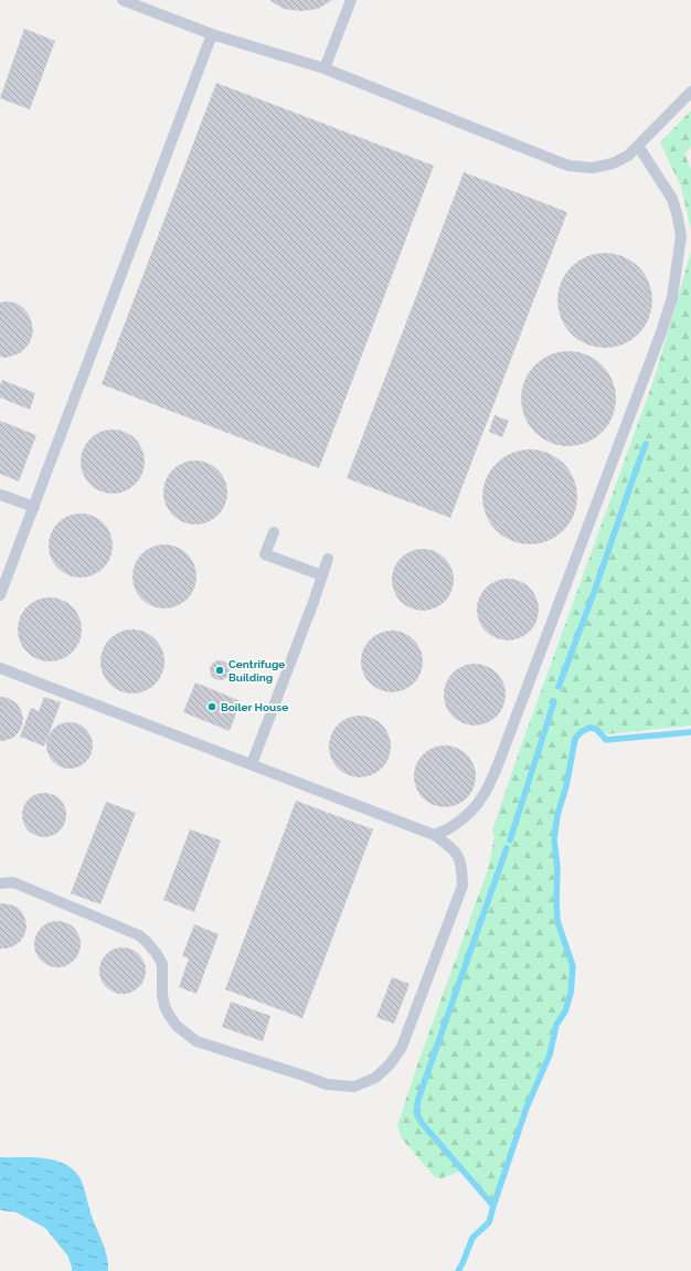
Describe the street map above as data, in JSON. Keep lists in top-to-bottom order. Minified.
{"places":["Centrifuge Building","Boiler House"]}
